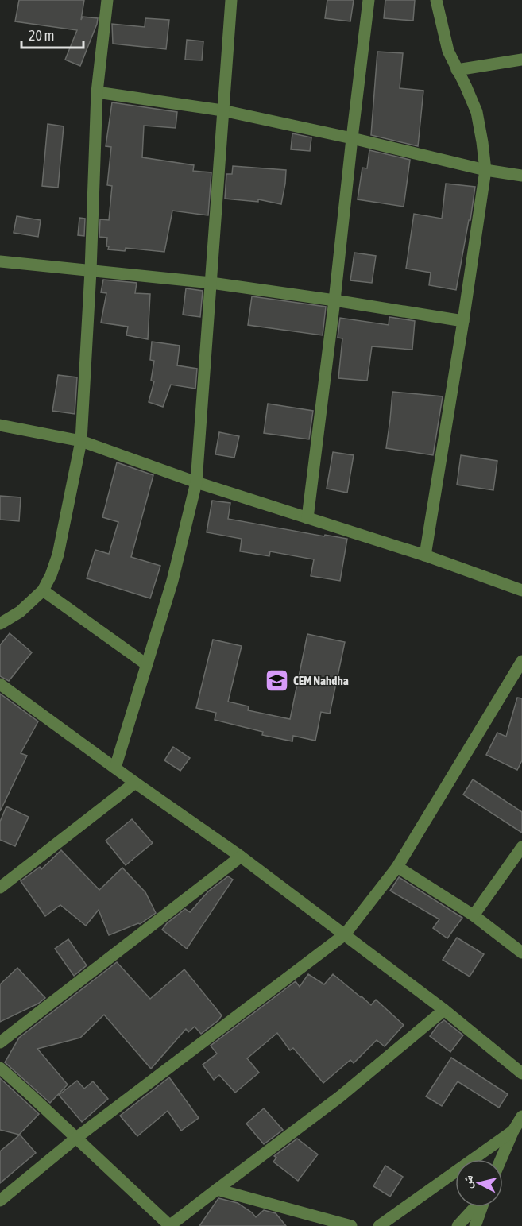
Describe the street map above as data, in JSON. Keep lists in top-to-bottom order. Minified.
{"places":{"school or university":["CEM Nahdha"]},"scale_bar":"20 m","north":"left"}
